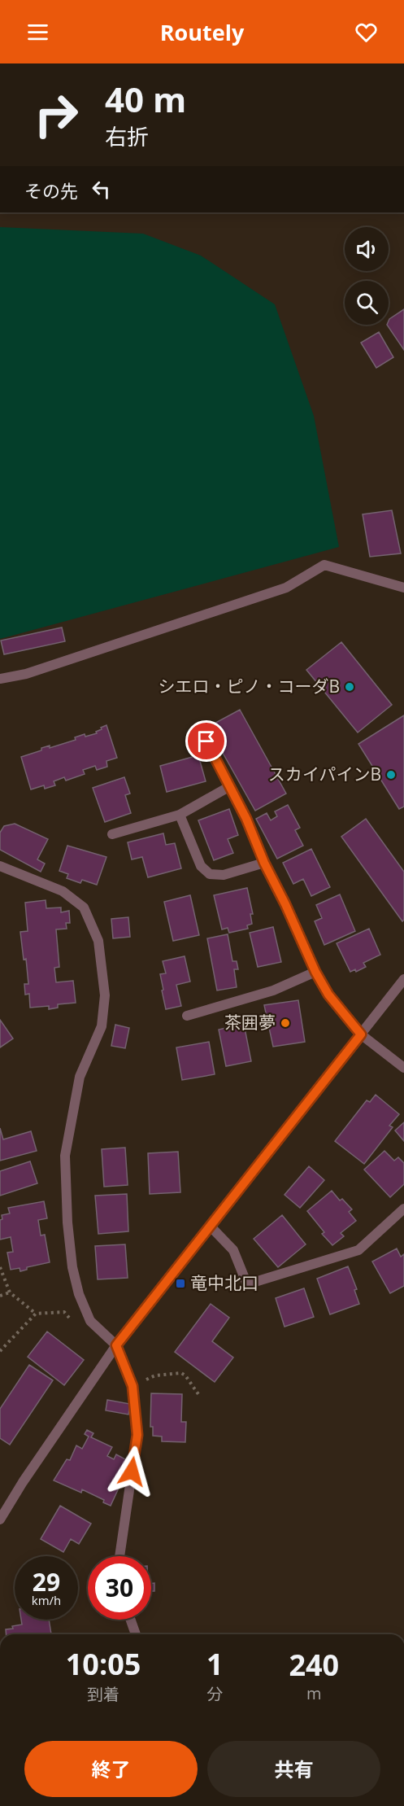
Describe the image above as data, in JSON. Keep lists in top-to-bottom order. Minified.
{"places":{"other":["シエロ・ピノ・コーダB","スカイパインB","茶囲夢"],"transit":["竜中北口"]},"page":{"header":"Routely","turn":["40 m","右折"],"then":"その先","speed":"29 km/h","limit":"30","eta":["10:05","到着","1","分","240","m"],"buttons":["終了","共有"]}}
